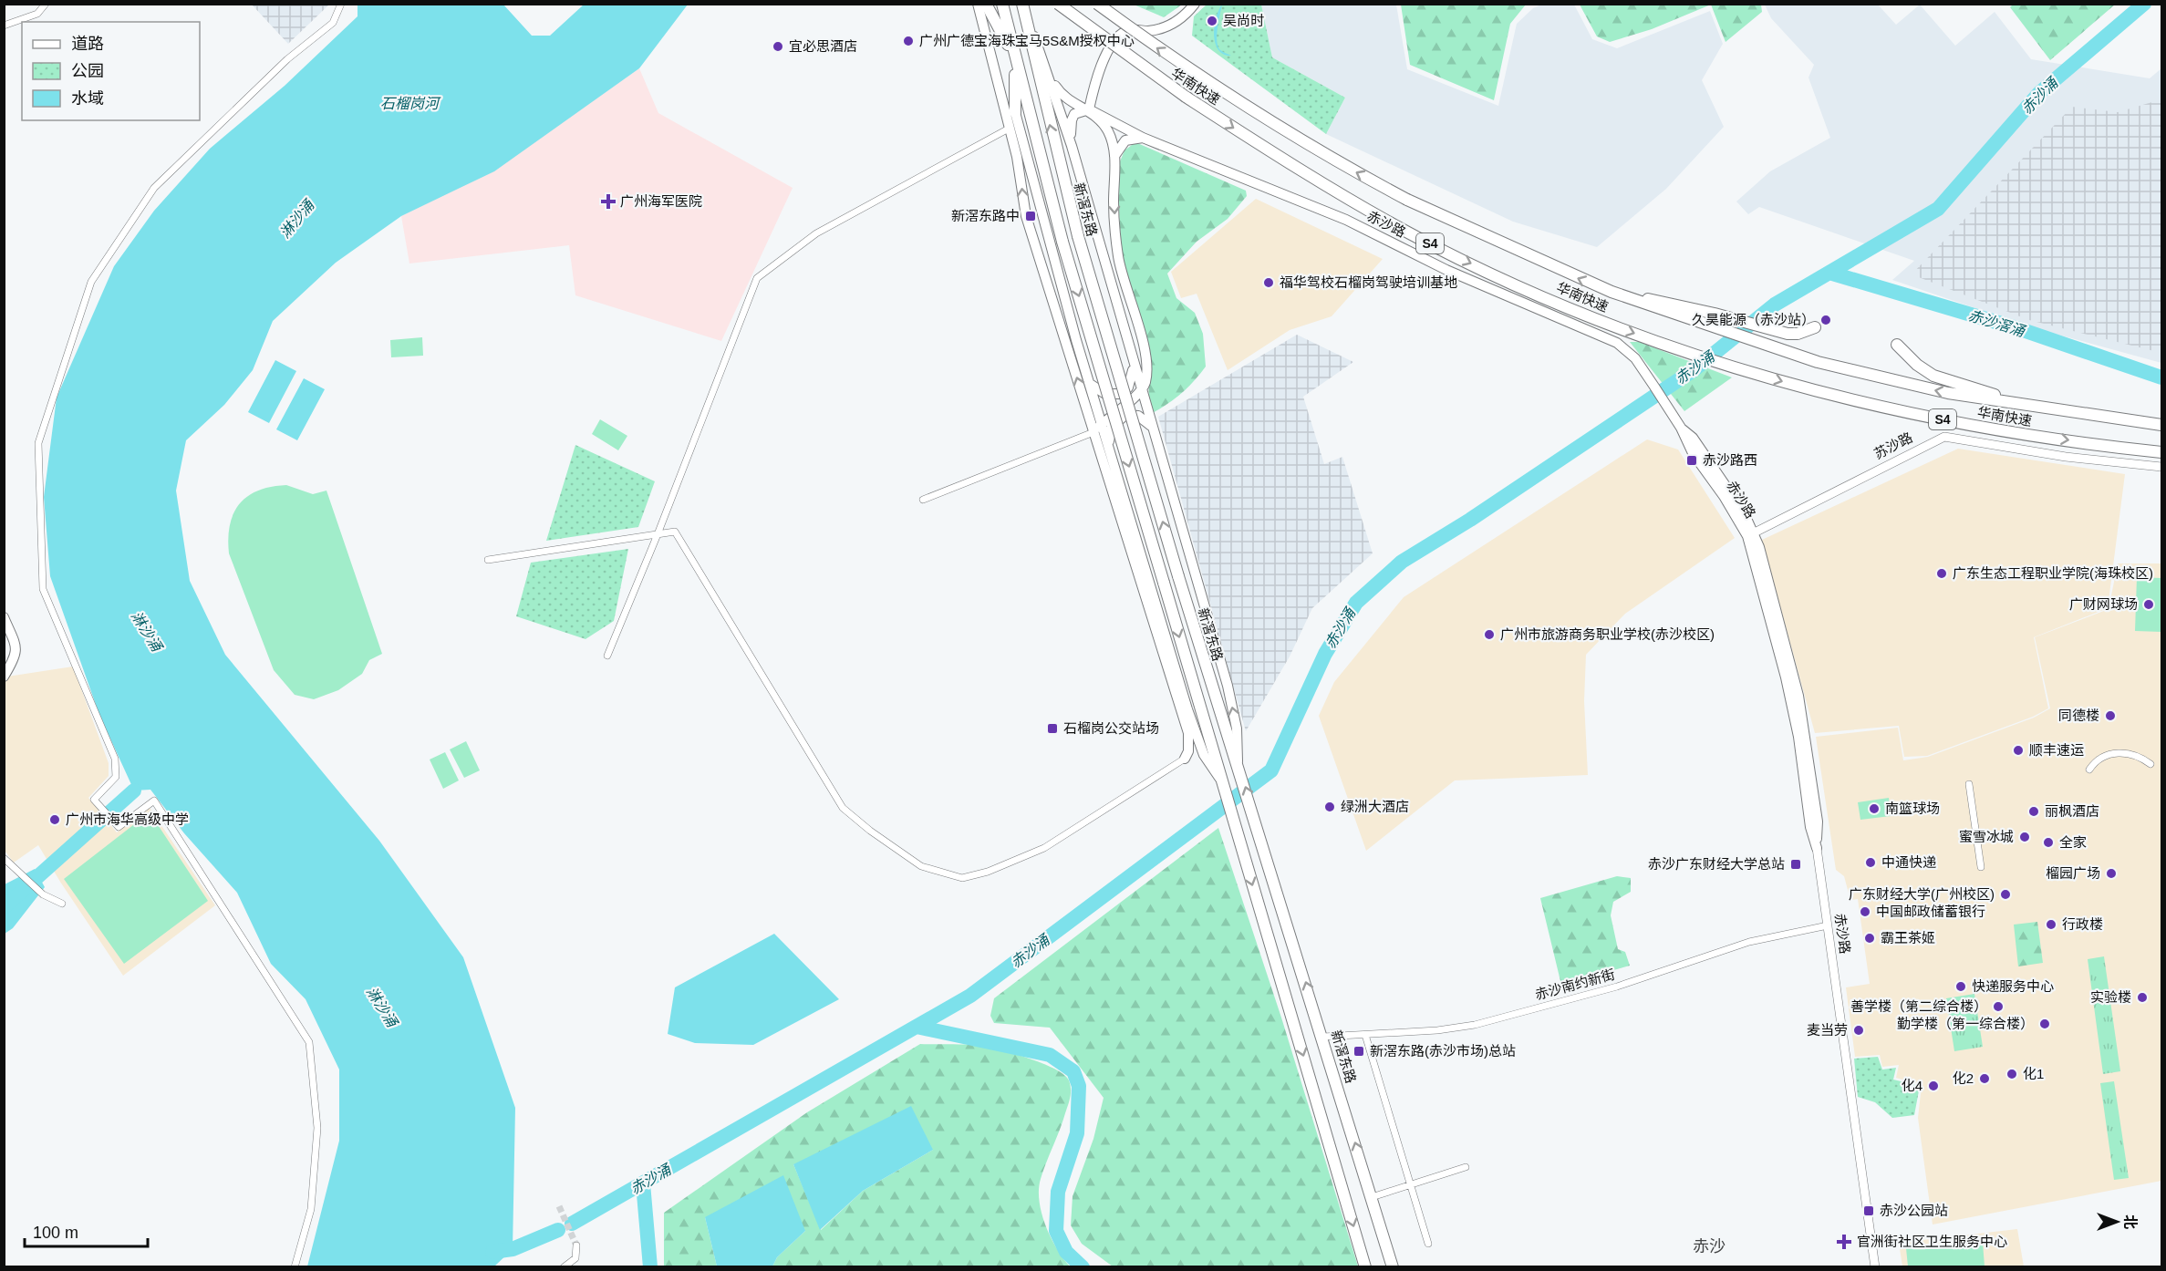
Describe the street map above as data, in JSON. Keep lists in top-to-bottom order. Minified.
{"streets":{"highway":["华南快速","新滘东路","S4"],"main road":["赤沙路"],"street":["苏沙路","赤沙南约新街"]},"crossings":[["新滘东路","赤沙南约新街"],["赤沙路","苏沙路"],["赤沙路","赤沙南约新街"]],"districts":["赤沙"],"water":["赤沙涌","石榴岗河","淋沙涌","赤沙滘涌"],"places":{"other":["吴尚时","广州广德宝海珠宝马5S&M授权中心","宜必思酒店","福华驾校石榴岗驾驶培训基地","久昊能源（赤沙站）","广东生态工程职业学院(海珠校区)","广财网球场","广州市旅游商务职业学校(赤沙校区)","同德楼","顺丰速运","绿洲大酒店","南篮球场","丽枫酒店","广州市海华高级中学","蜜雪冰城","全家","中通快递","榴园广场","广东财经大学(广州校区)","中国邮政储蓄银行","行政楼","霸王茶姬","快递服务中心","实验楼","善学楼（第二综合楼）","勤学楼（第一综合楼）","麦当劳","化1","化2","化4"],"health":["广州海军医院","官洲街社区卫生服务中心"],"transit":["新滘东路中","赤沙路西","石榴岗公交站场","赤沙广东财经大学总站","新滘东路(赤沙市场)总站","赤沙公园站"]},"legend":["道路","公园","水域"],"scale_bar":"100 m","north":"right"}
